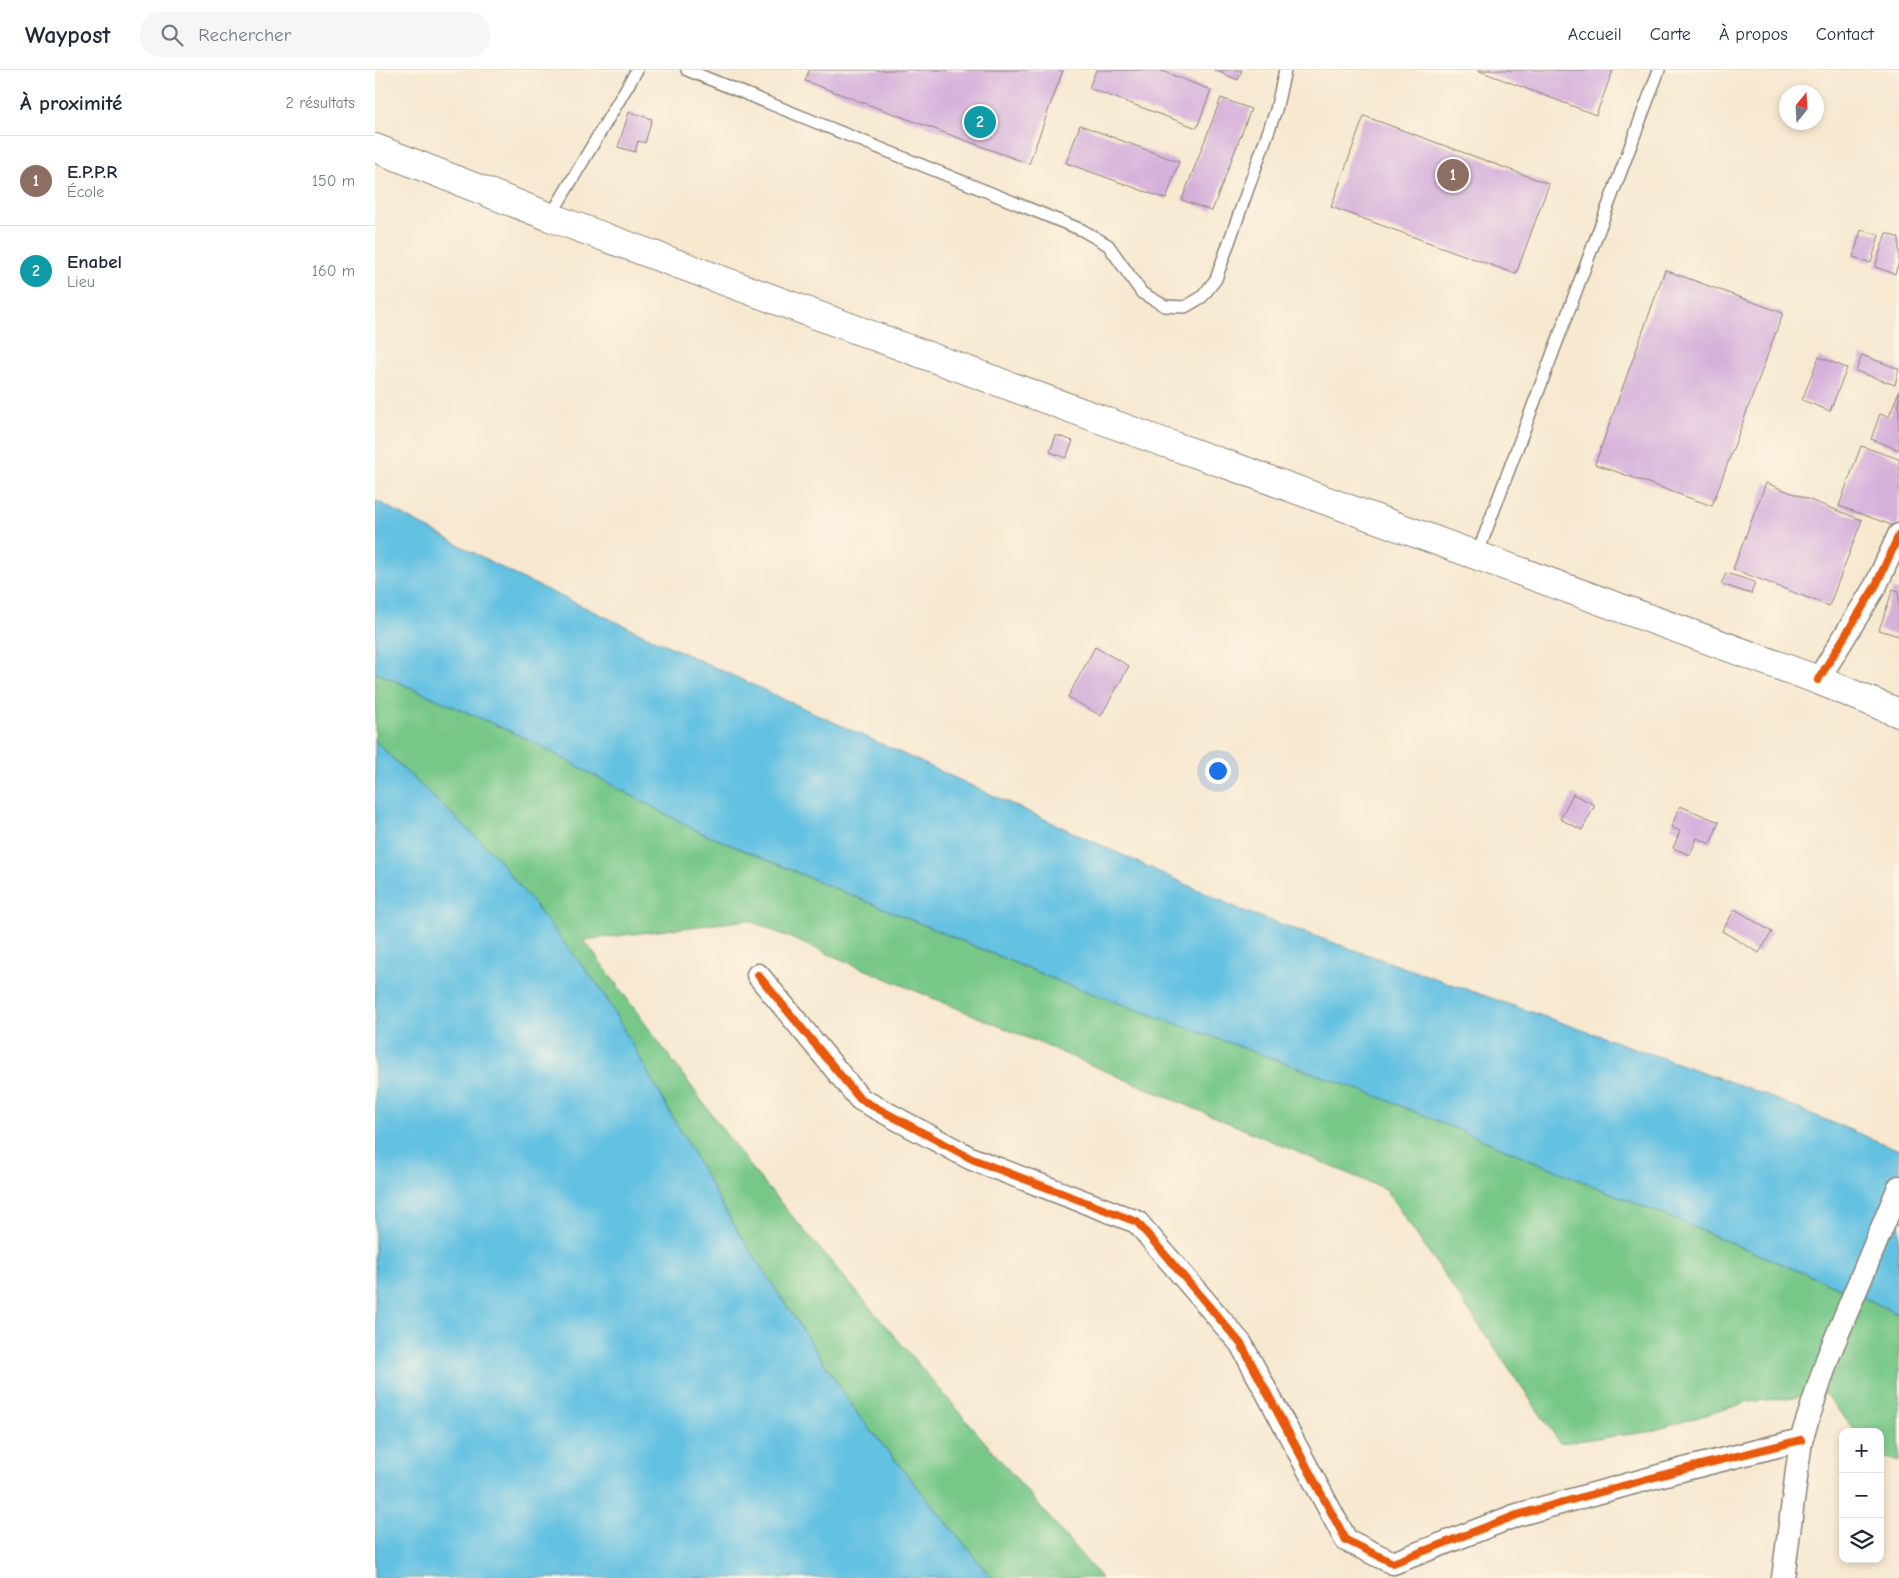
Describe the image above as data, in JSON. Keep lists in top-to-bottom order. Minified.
{"north":"top","page":{"header":"Waypost","search":"Rechercher","nav":["Accueil","Carte","À propos","Contact"],"heading":["À proximité","2 résultats"],"pins":["2","1"],"list":[{"mark":"1","name":"E.P.P.R","note":"École","value":"150 m"},{"mark":"2","name":"Enabel","note":"Lieu","value":"160 m"}],"map_buttons":["+","−"]}}
